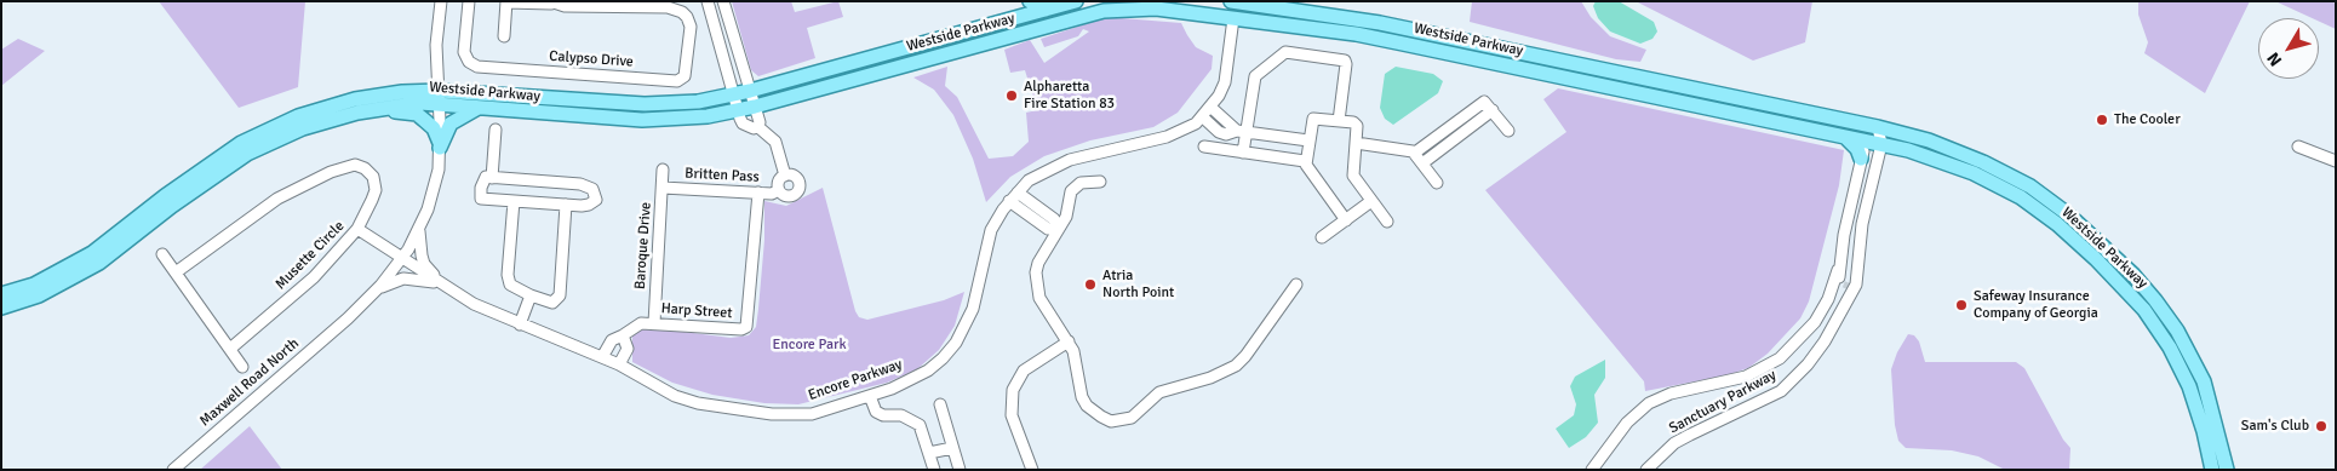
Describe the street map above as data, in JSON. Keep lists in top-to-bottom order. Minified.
{"streets":{"main road":["Westside Parkway"],"street":["Calypso Drive","Britten Pass","Baroque Drive","Musette Circle","Harp Street","Encore Parkway","Maxwell Road North","Sanctuary Parkway"]},"crossings":[["Westside Parkway","Encore Parkway"],["Westside Parkway","Sanctuary Parkway"],["Britten Pass","Baroque Drive"],["Britten Pass","Harp Street"],["Baroque Drive","Harp Street"],["Musette Circle","Encore Parkway"],["Harp Street","Encore Parkway"]],"parks":["Encore Park"],"places":["Alpharetta Fire Station 83","The Cooler","Atria North Point","Safeway Insurance Company of Georgia","Sam's Club"],"north":"bottom left"}
